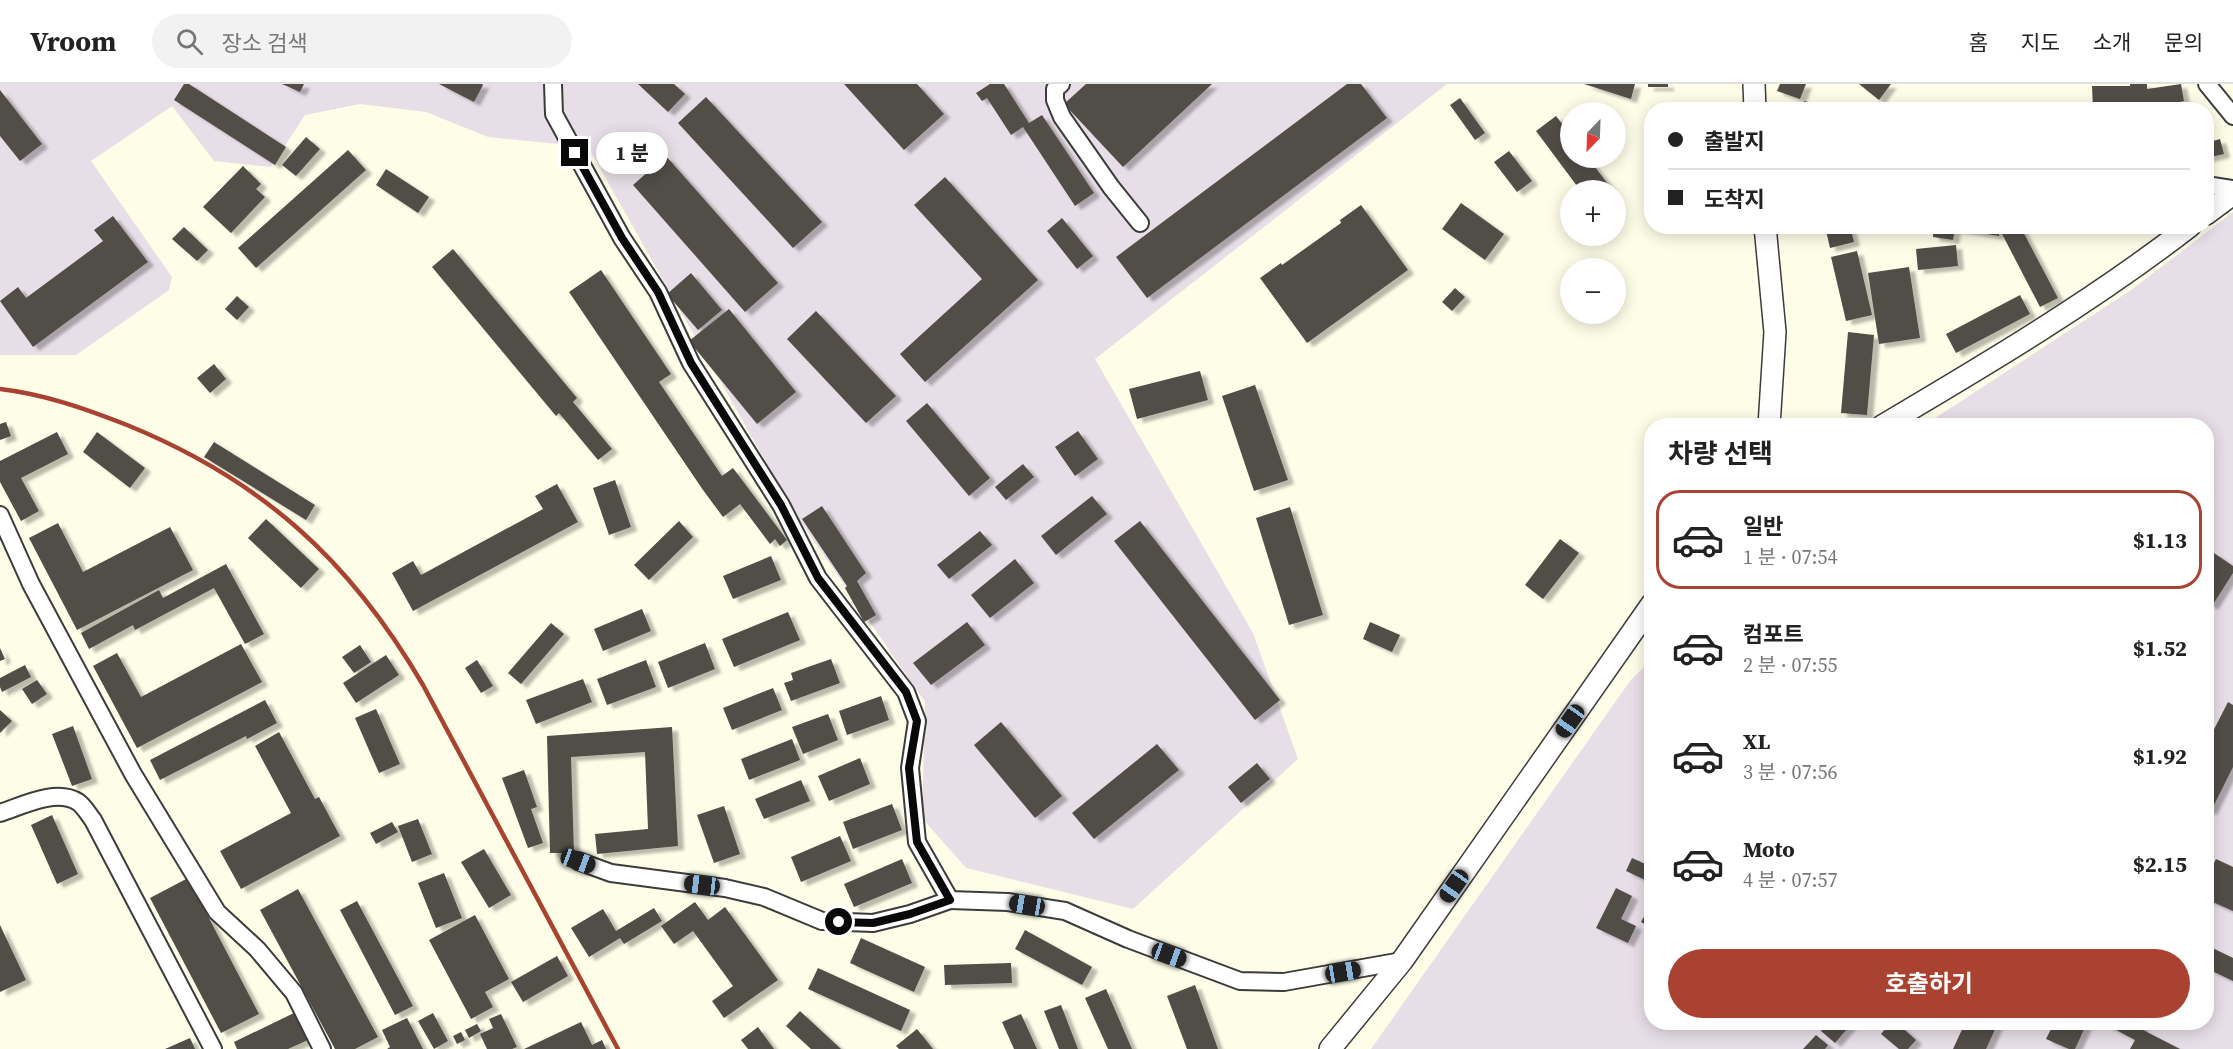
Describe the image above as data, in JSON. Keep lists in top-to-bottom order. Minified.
{"north":"bottom left","page":{"header":"Vroom","search":"장소 검색","nav":["홈","지도","소개","문의"],"map_buttons":["+","−"],"banner":["출발지","도착지"],"bubble":"1 분","heading":"차량 선택","list":[{"name":"일반","note":"1 분 · 07:54","value":"$1.13"},{"name":"컴포트","note":"2 분 · 07:55","value":"$1.52"},{"name":"XL","note":"3 분 · 07:56","value":"$1.92"},{"name":"Moto","note":"4 분 · 07:57","value":"$2.15"}],"buttons":"호출하기"}}
